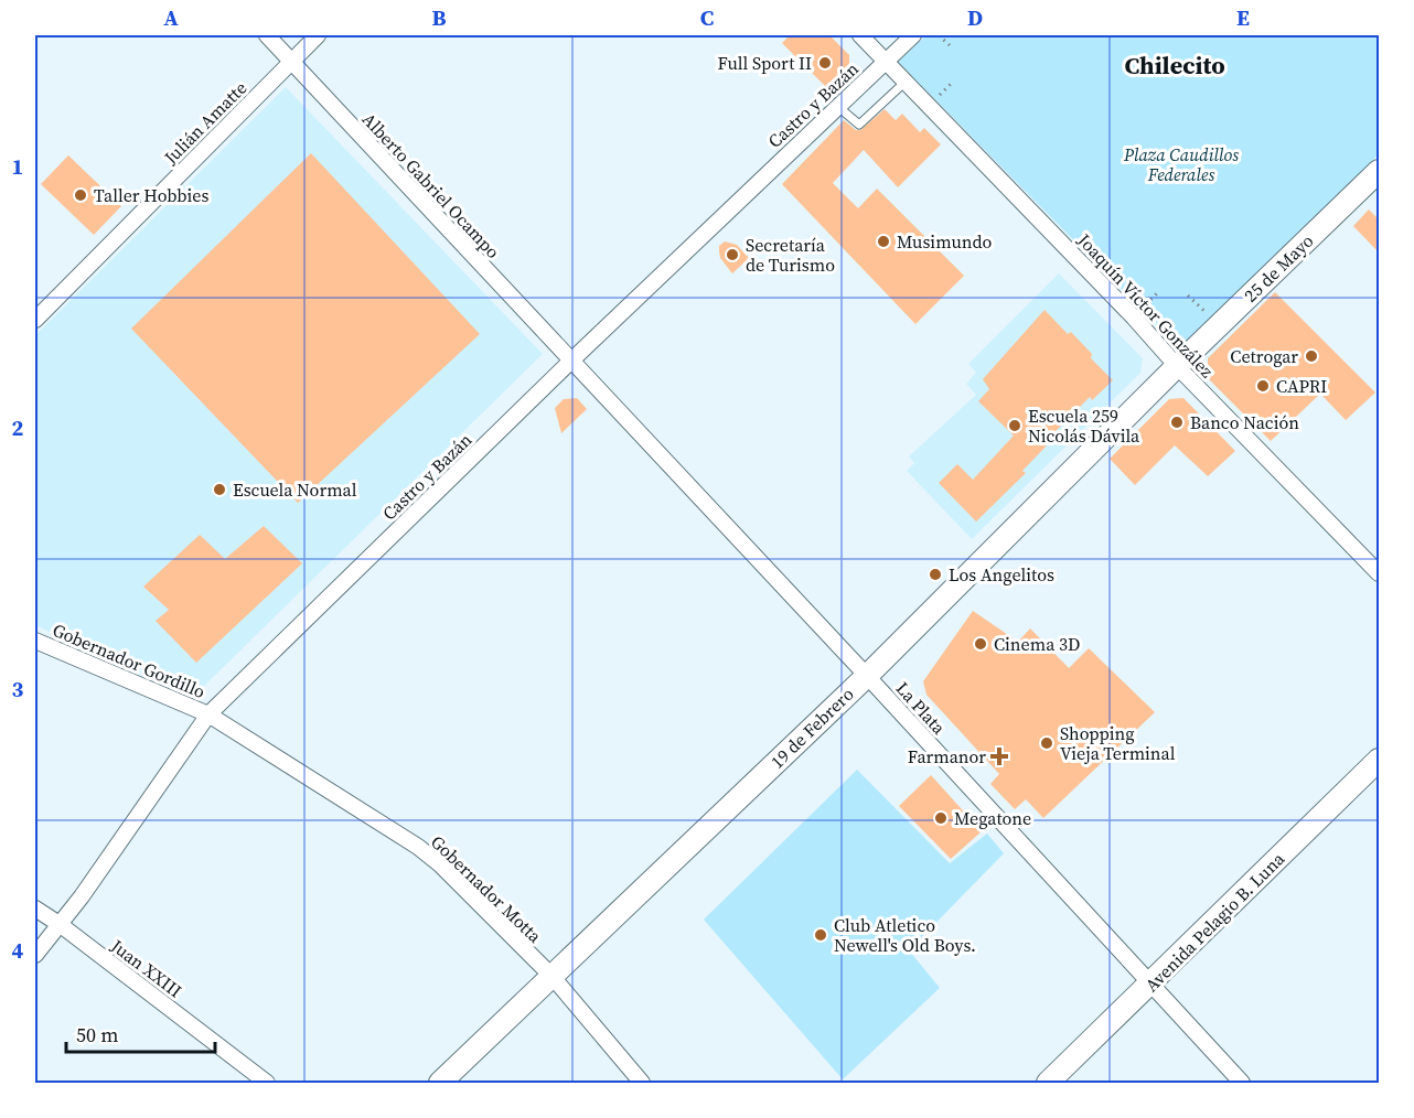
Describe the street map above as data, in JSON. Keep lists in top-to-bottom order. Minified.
{"streets":{"main road":["25 de Mayo","19 de Febrero","Avenida Pelagio B. Luna"],"street":["Castro y Bazán","Julián Amatte","Alberto Gabriel Ocampo","Joaquín Víctor González","Gobernador Gordillo","La Plata","Gobernador Motta","Juan XXIII"]},"crossings":[["Castro y Bazán","Alberto Gabriel Ocampo"],["Castro y Bazán","Joaquín Víctor González"],["Castro y Bazán","Gobernador Gordillo"],["Castro y Bazán","La Plata"],["Castro y Bazán","Gobernador Motta"],["Castro y Bazán","Juan XXIII"],["Julián Amatte","Alberto Gabriel Ocampo"],["Alberto Gabriel Ocampo","La Plata"],["25 de Mayo","Joaquín Víctor González"],["25 de Mayo","19 de Febrero"],["Joaquín Víctor González","19 de Febrero"],["Gobernador Gordillo","Gobernador Motta"],["La Plata","19 de Febrero"],["La Plata","Avenida Pelagio B. Luna"],["19 de Febrero","Gobernador Motta"]],"districts":["Chilecito"],"parks":["Plaza Caudillos Federales"],"places":{"other":["Full Sport II","Taller Hobbies","Musimundo","Secretaría de Turismo","Cetrogar","CAPRI","Banco Nación","Escuela 259 Nicolás Dávila","Escuela Normal","Los Angelitos","Cinema 3D","Shopping Vieja Terminal","Megatone","Club Atletico Newell's Old Boys."],"health":["Farmanor"]},"scale_bar":"50 m","grid":{"columns":["A","B","C","D","E"],"rows":["1","2","3","4"]}}
